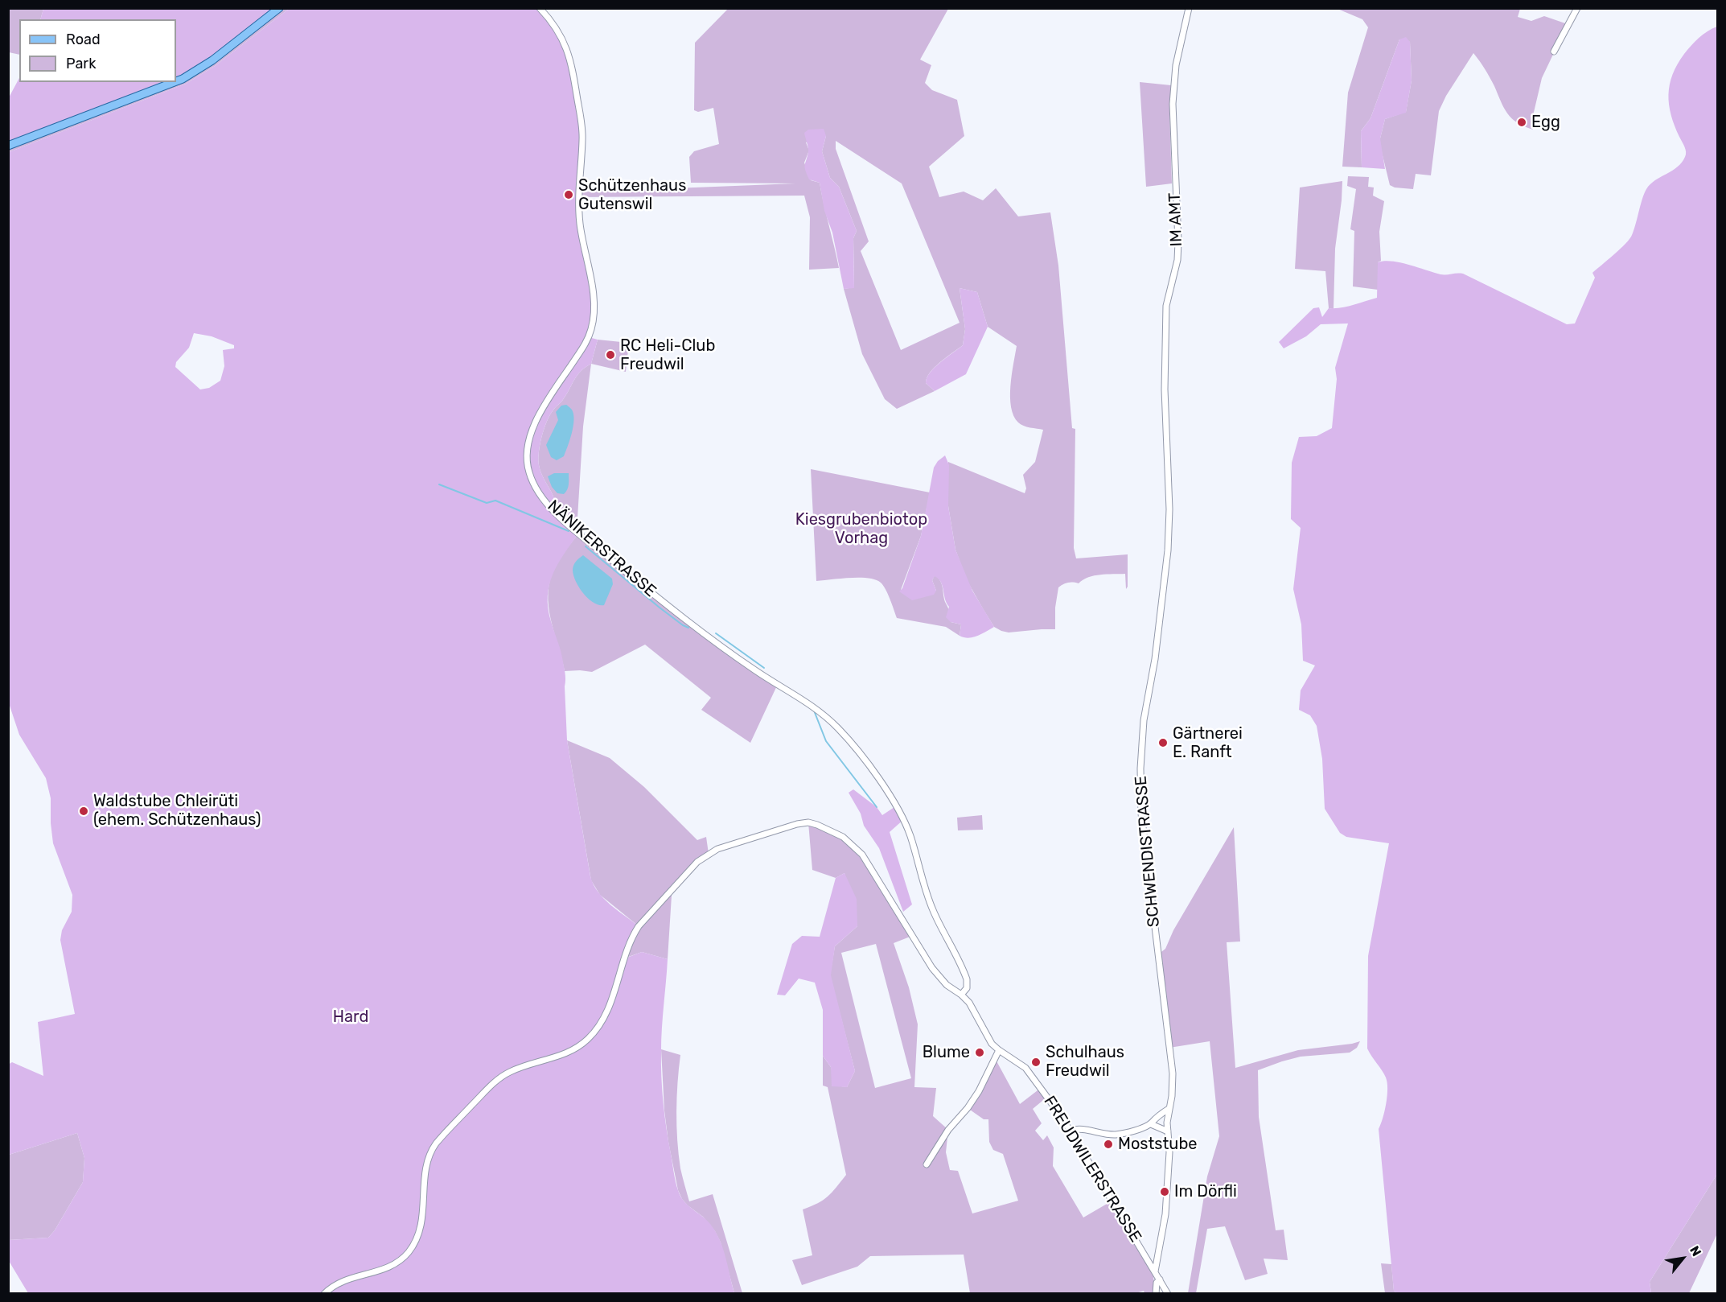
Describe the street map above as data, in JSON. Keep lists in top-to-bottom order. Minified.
{"streets":{"street":["IM AMT","NÄNIKERSTRASSE","SCHWENDISTRASSE","FREUDWILERSTRASSE"]},"crossings":[["IM AMT","SCHWENDISTRASSE"],["NÄNIKERSTRASSE","FREUDWILERSTRASSE"],["SCHWENDISTRASSE","FREUDWILERSTRASSE"]],"parks":["Kiesgrubenbiotop Vorhag","Hard"],"places":["Egg","Schützenhaus Gutenswil","RC Heli-Club Freudwil","Gärtnerei E. Ranft","Waldstube Chleirüti (ehem. Schützenhaus)","Blume","Schulhaus Freudwil","Moststube","Im Dörfli"],"legend":["Road","Park"],"north":"top right"}
